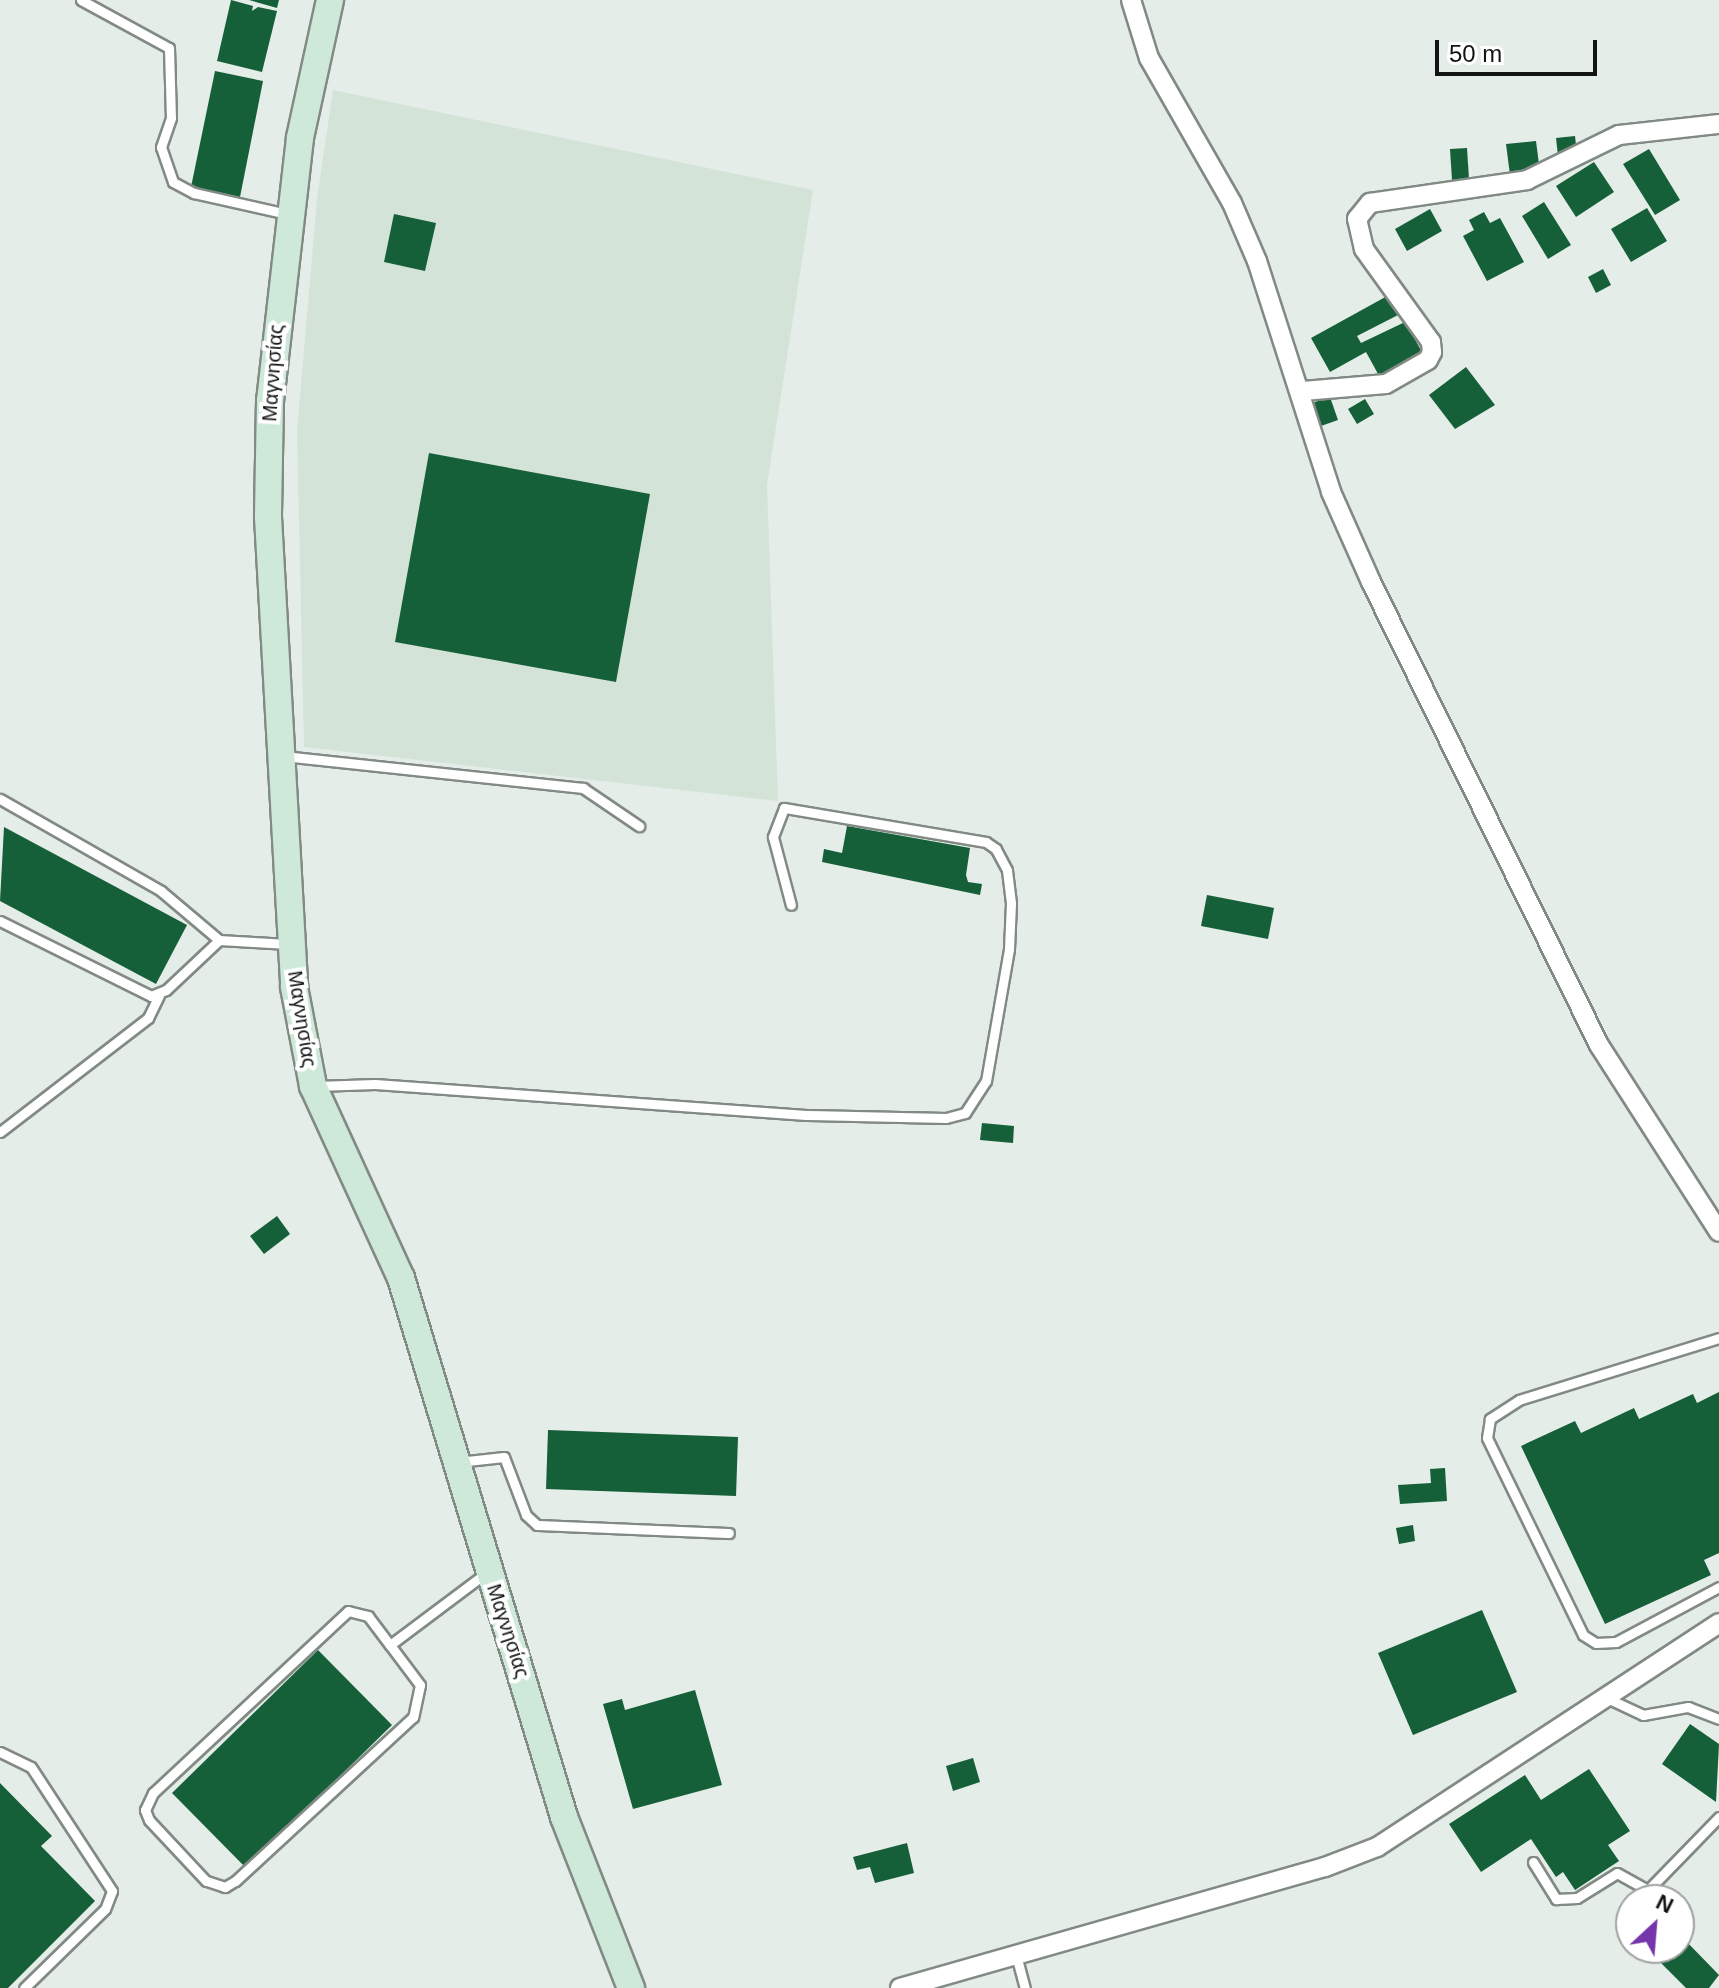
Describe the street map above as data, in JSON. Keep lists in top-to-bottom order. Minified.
{"streets":{"street":["Μαγνησίας"]},"scale_bar":"50 m","north":"top right"}
